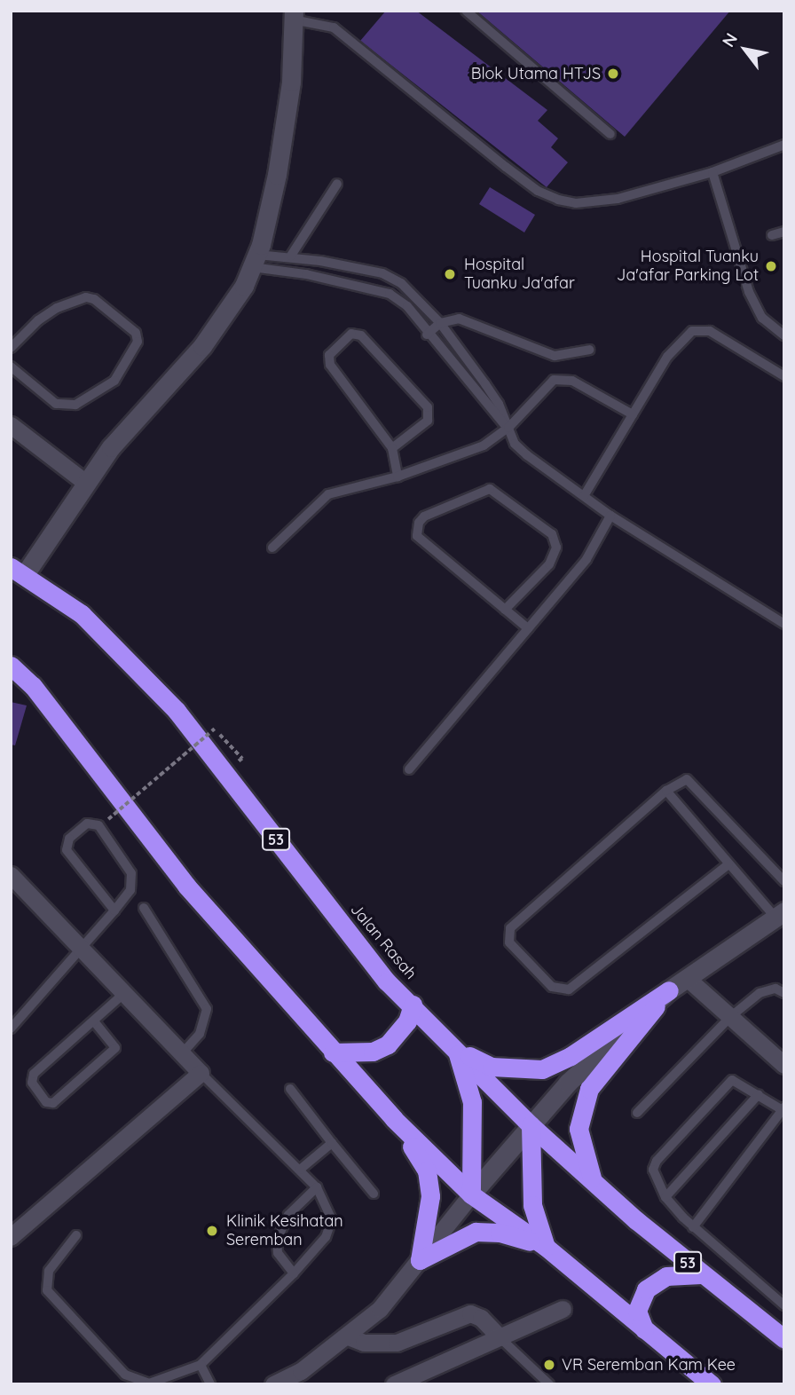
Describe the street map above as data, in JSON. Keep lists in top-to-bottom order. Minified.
{"streets":{"highway":["53","Jalan Rasah"]},"places":["Blok Utama HTJS","Hospital Tuanku Ja'afar Parking Lot","Hospital Tuanku Ja'afar","Klinik Kesihatan Seremban","VR Seremban Kam Kee"],"north":"top left"}
